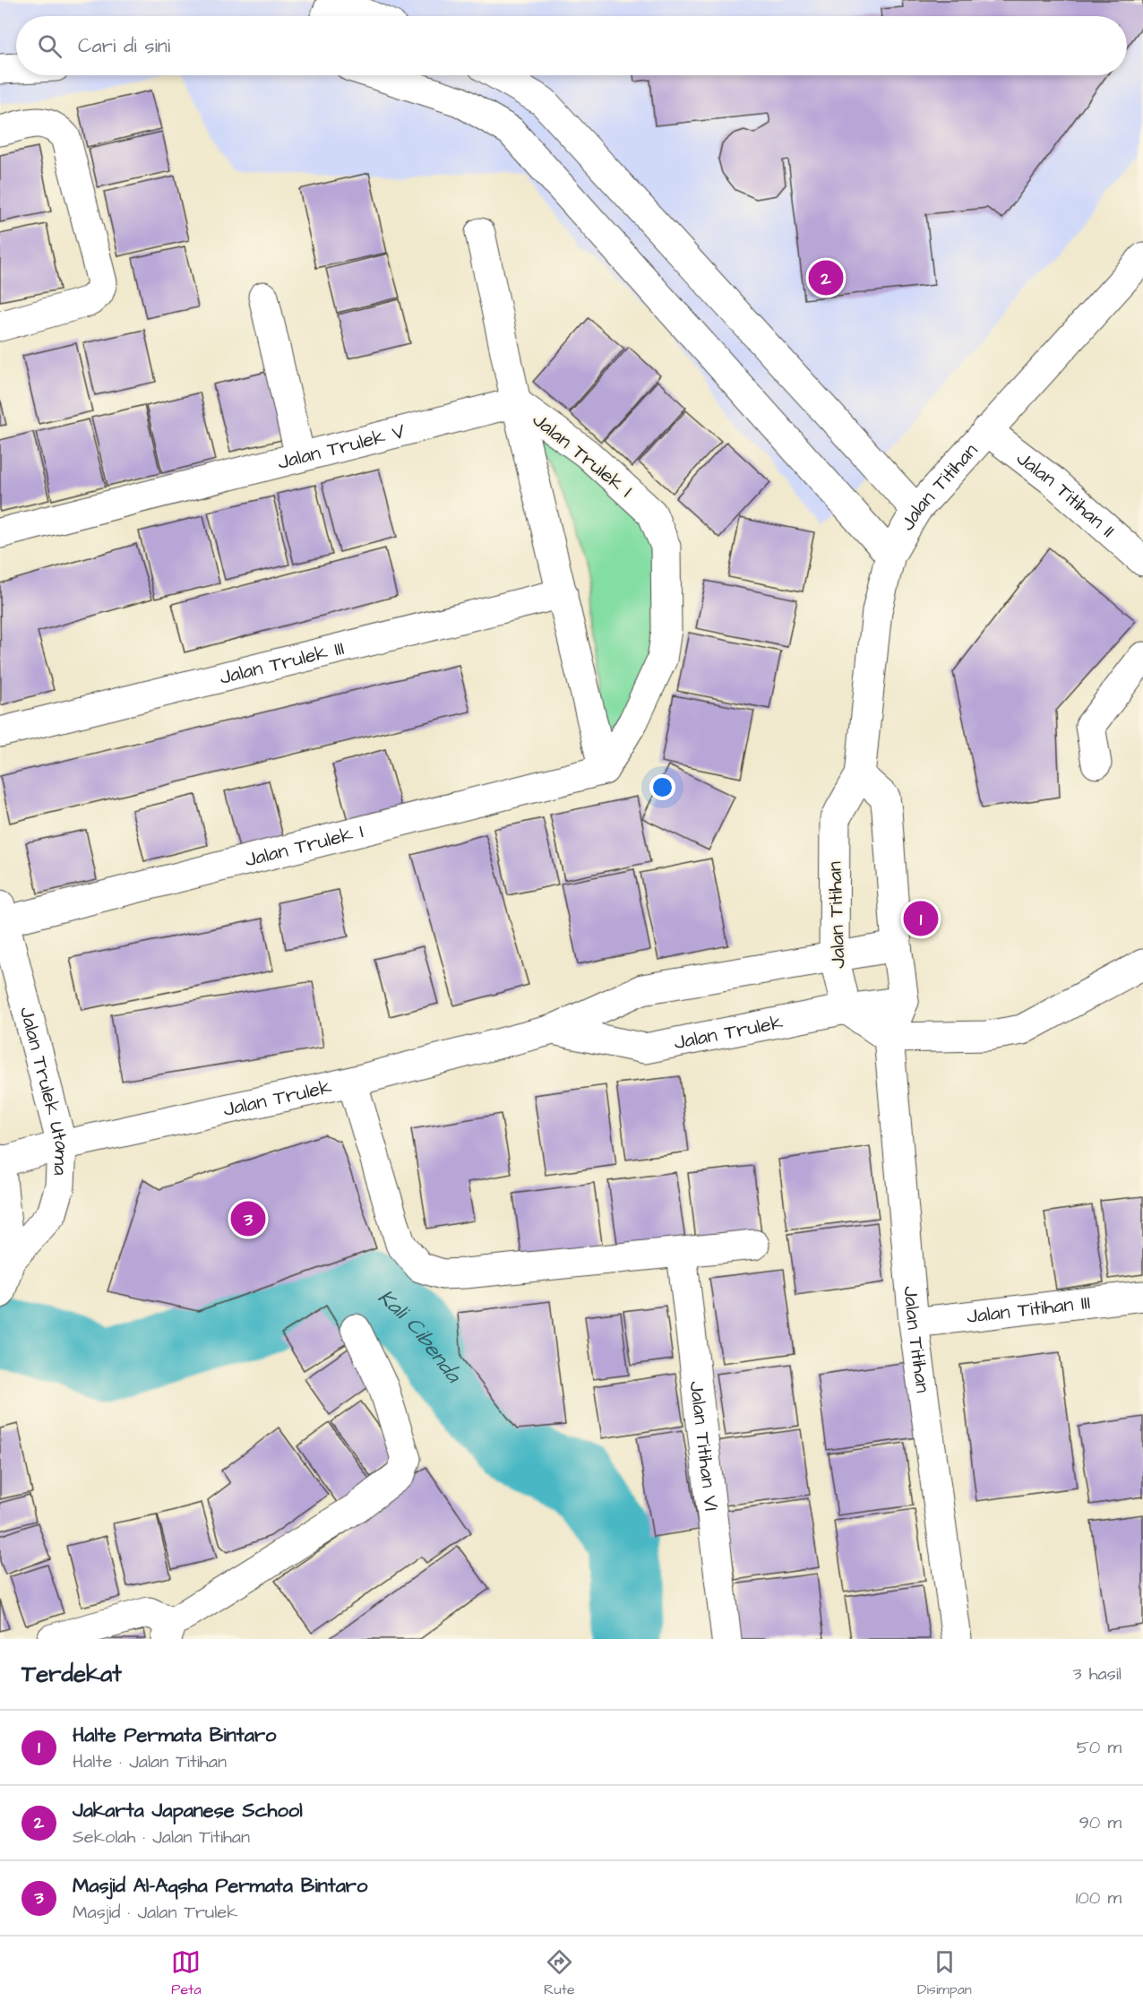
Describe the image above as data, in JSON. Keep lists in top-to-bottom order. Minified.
{"streets":{"street":["Jalan Trulek V","Jalan Trulek I","Jalan Titihan","Jalan Titihan II","Jalan Trulek III","Jalan Trulek","Jalan Trulek Utama","Jalan Titihan III","Jalan Titihan VI"]},"crossings":[["Jalan Trulek V","Jalan Trulek I"],["Jalan Trulek I","Jalan Trulek III"],["Jalan Trulek I","Jalan Trulek Utama"],["Jalan Titihan","Jalan Titihan II"],["Jalan Titihan","Jalan Trulek"],["Jalan Titihan","Jalan Titihan III"],["Jalan Trulek","Jalan Trulek Utama"]],"water":["Kali Cibenda"],"page":{"search":"Cari di sini","pins":["2","1","3"],"heading":["Terdekat","3 hasil"],"list":[{"mark":"1","name":"Halte Permata Bintaro","note":"Halte · Jalan Titihan","value":"50 m"},{"mark":"2","name":"Jakarta Japanese School","note":"Sekolah · Jalan Titihan","value":"90 m"},{"mark":"3","name":"Masjid Al-Aqsha Permata Bintaro","note":"Masjid · Jalan Trulek","value":"100 m"}],"nav":["Peta","Rute","Disimpan"]}}
